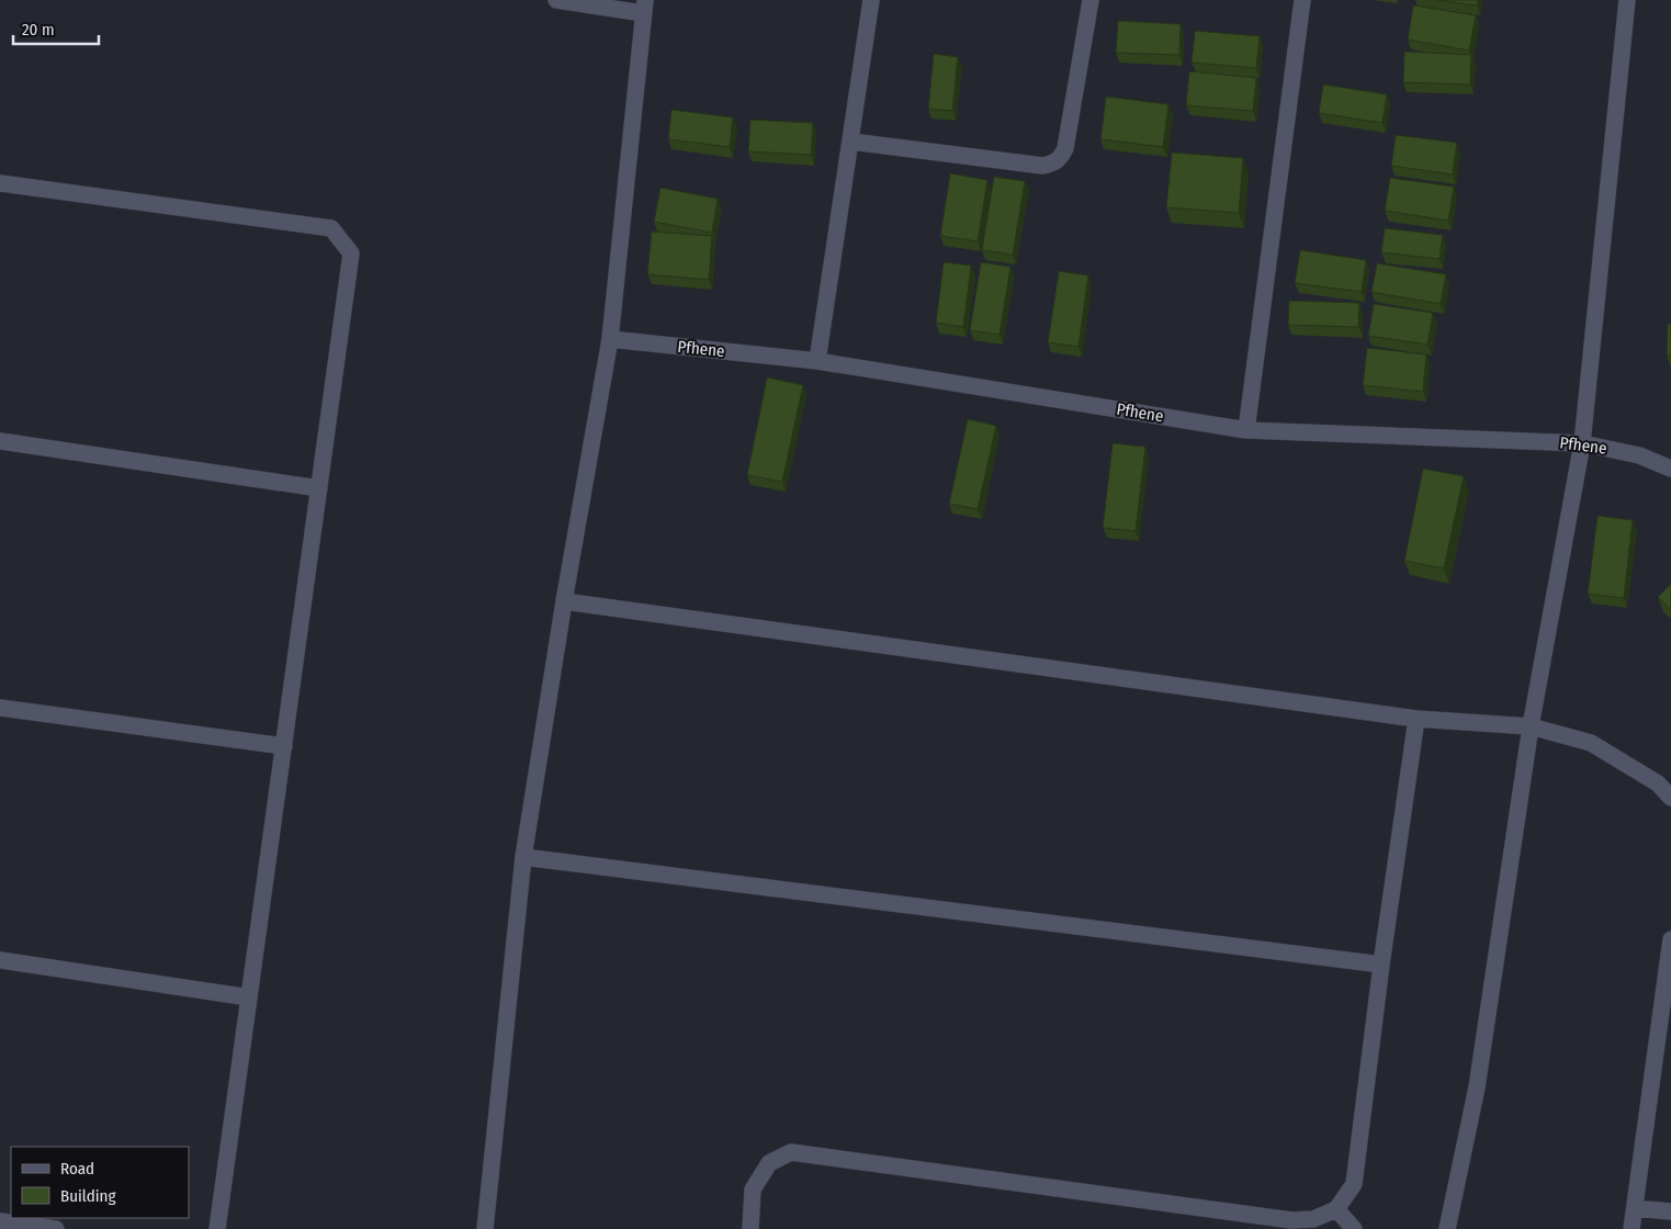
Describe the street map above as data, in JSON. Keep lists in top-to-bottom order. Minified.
{"streets":{"street":["Pfhene"]},"legend":["Road","Building"],"scale_bar":"20 m"}
